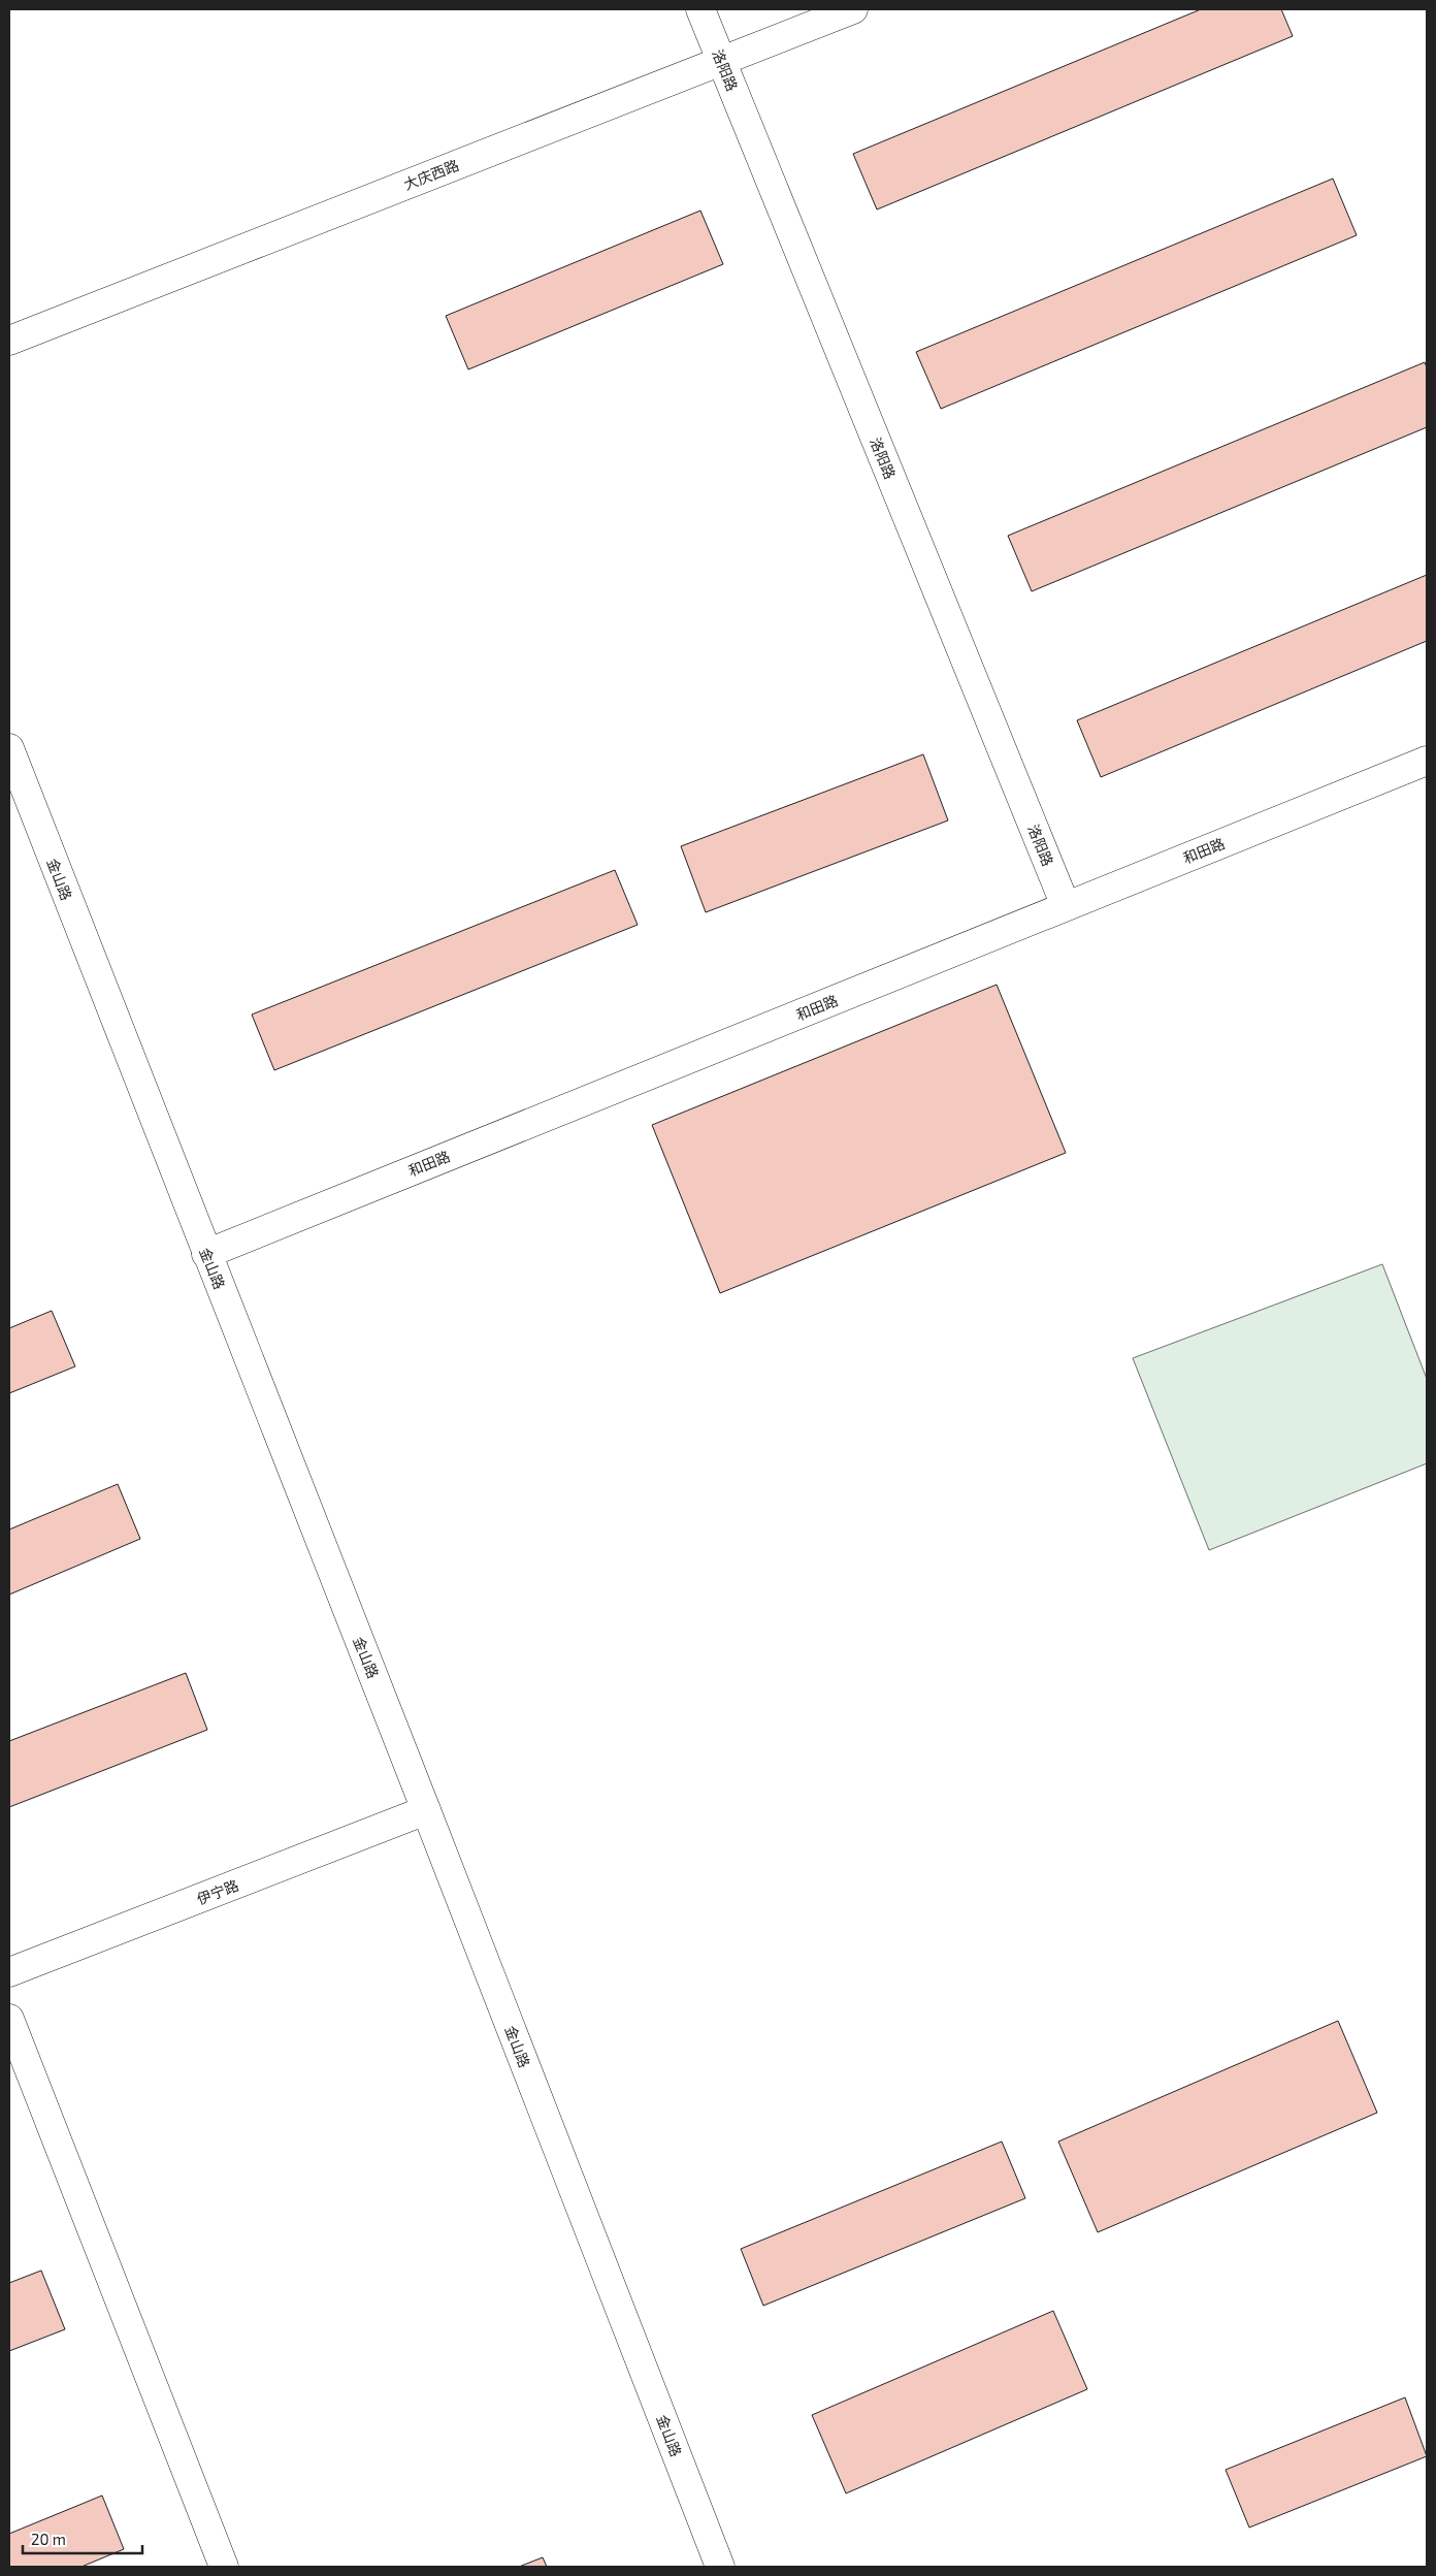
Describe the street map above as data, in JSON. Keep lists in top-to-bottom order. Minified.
{"streets":{"street":["洛阳路","大庆西路","和田路","金山路","伊宁路"]},"crossings":[["洛阳路","大庆西路"],["洛阳路","和田路"],["和田路","金山路"],["金山路","伊宁路"]],"scale_bar":"20 m"}
